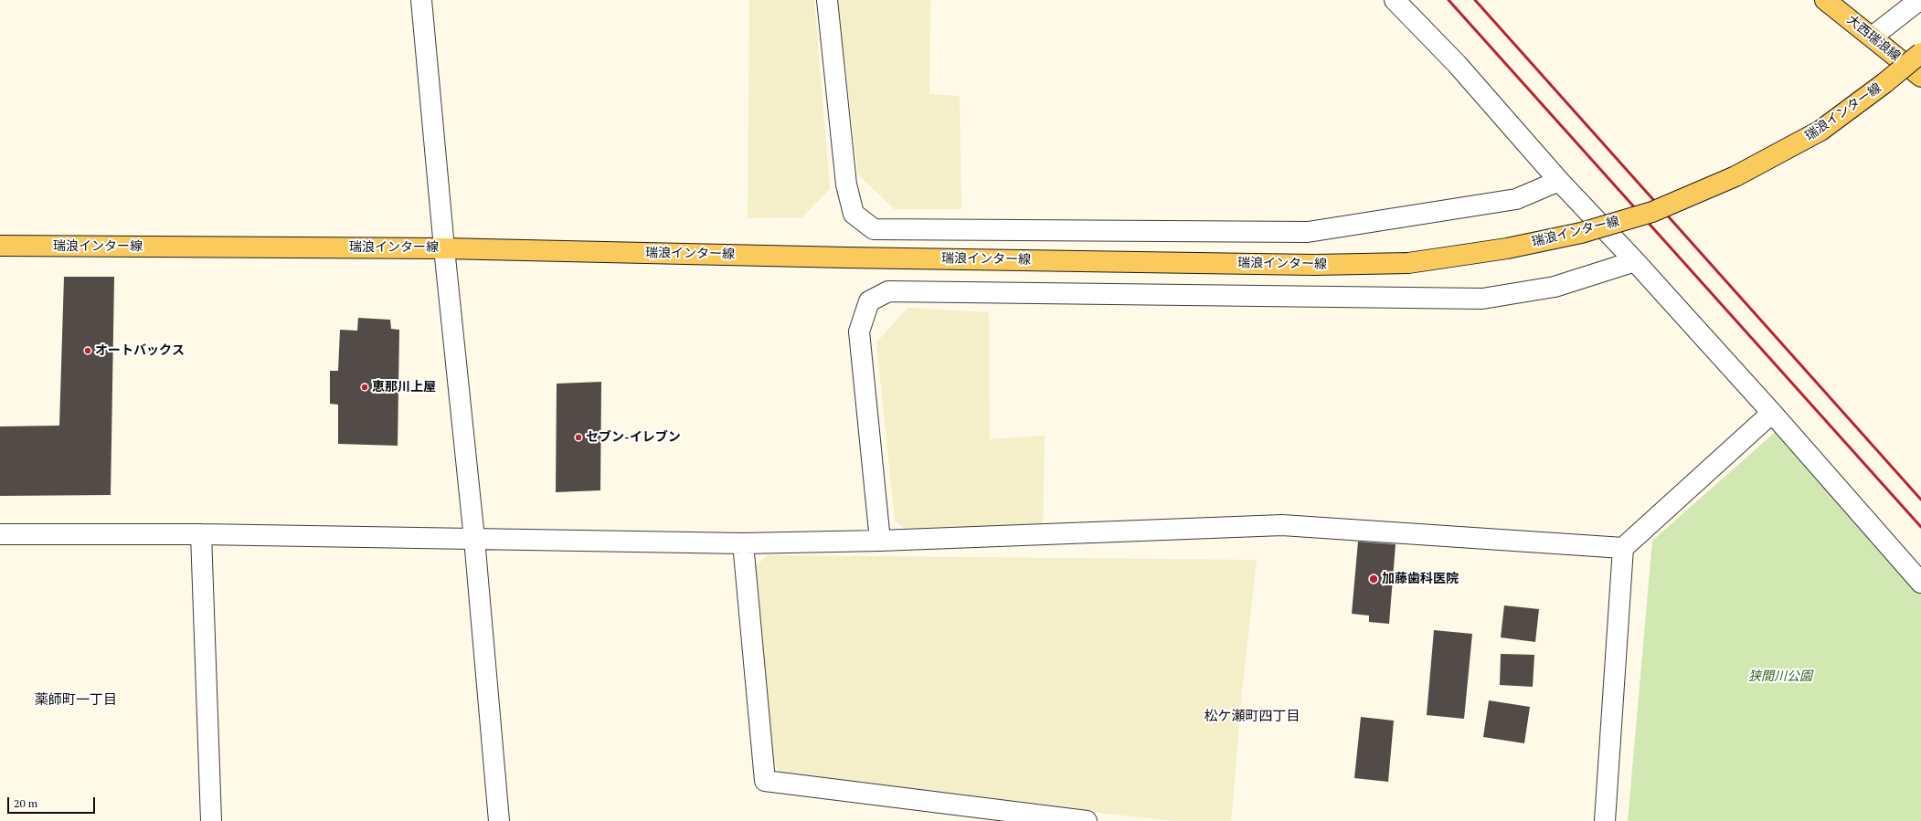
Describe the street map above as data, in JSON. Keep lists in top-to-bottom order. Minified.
{"streets":{"main road":["大西瑞浪線","瑞浪インター線"]},"districts":["薬師町一丁目","松ケ瀬町四丁目"],"parks":["狭間川公園"],"places":["オートバックス","恵那川上屋","セブン-イレブン","加藤歯科医院"],"scale_bar":"20 m"}
